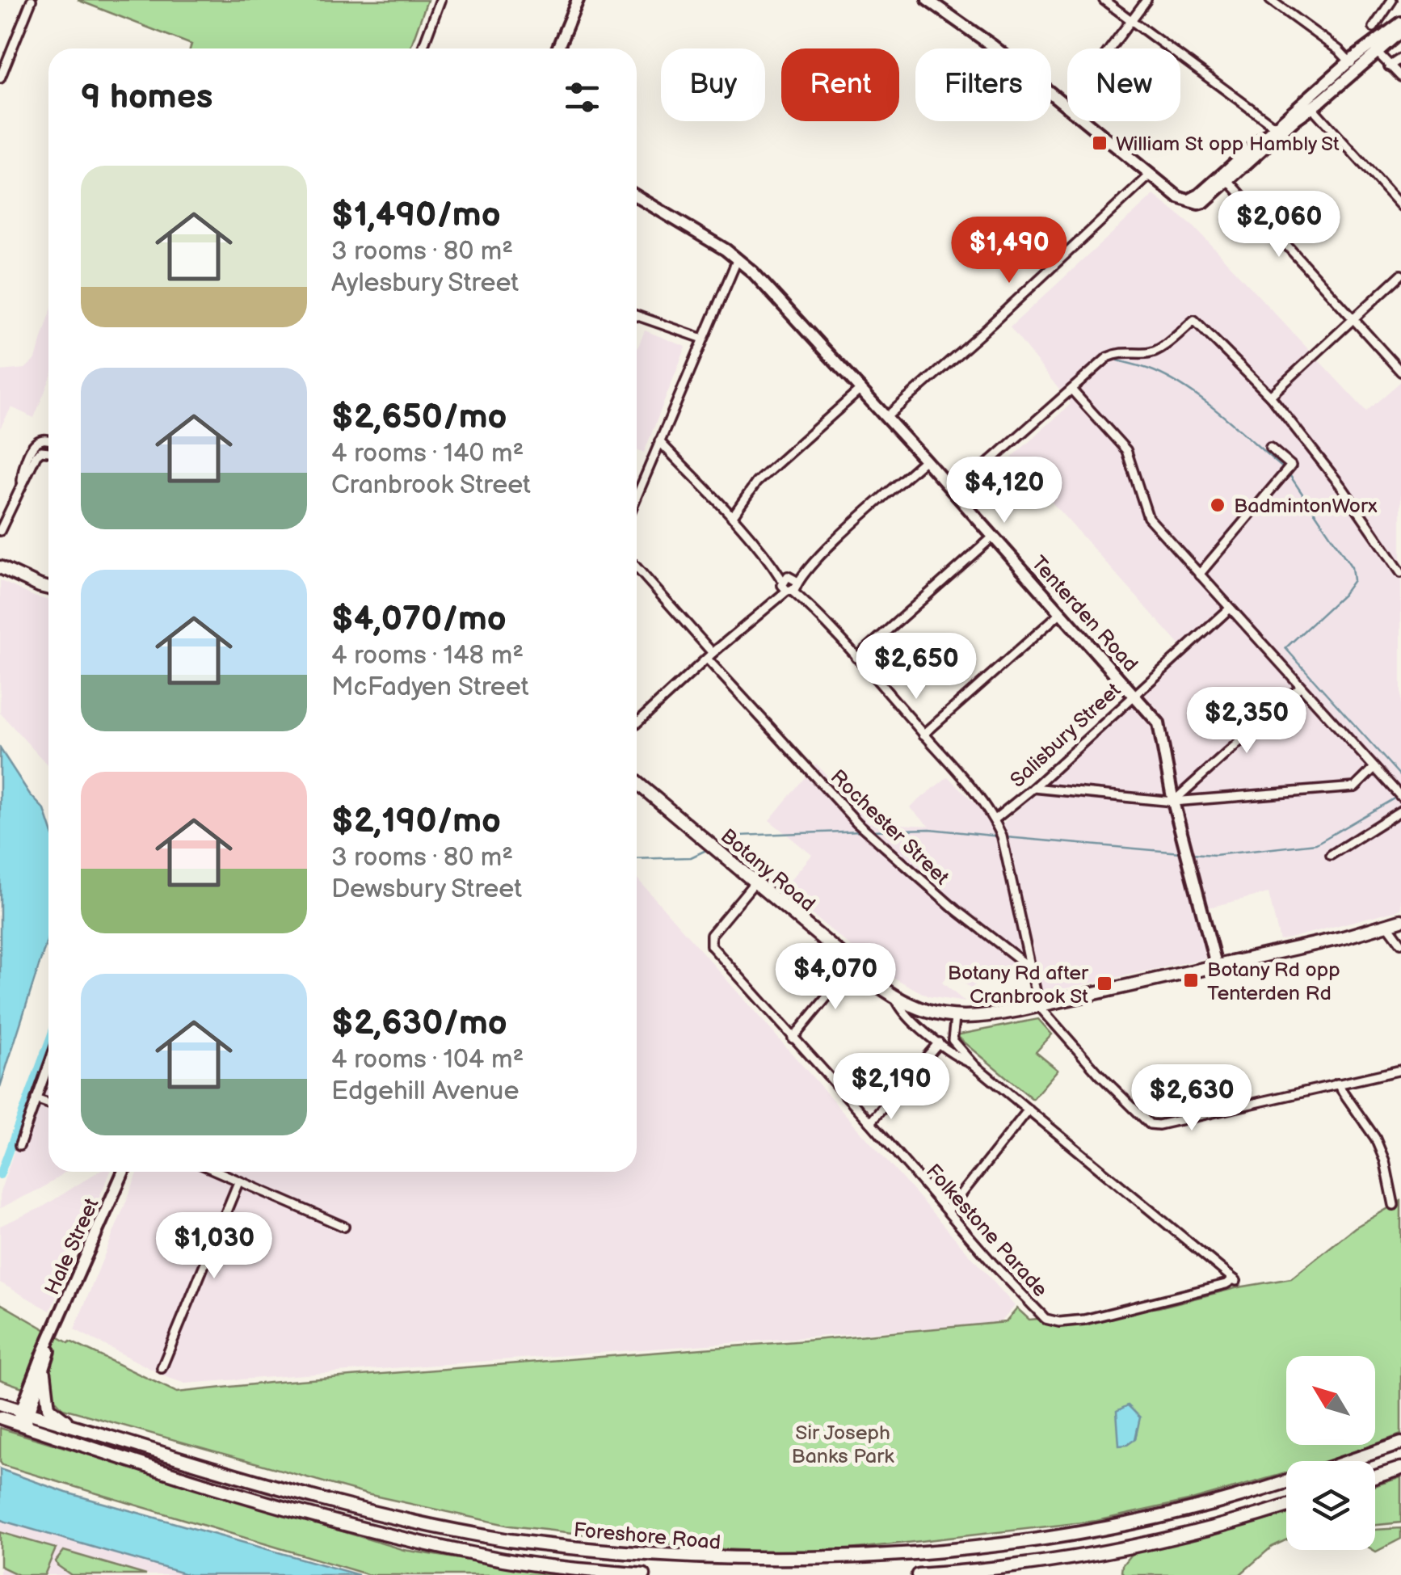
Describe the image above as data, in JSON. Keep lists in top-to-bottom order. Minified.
{"streets":{"main road":["Botany Road","Foreshore Road"],"street":["Tenterden Road","Salisbury Street","Rochester Street","Folkestone Parade","Hale Street"]},"crossings":[["Tenterden Road","Salisbury Street"],["Tenterden Road","Botany Road"],["Botany Road","Folkestone Parade"],["Hale Street","Foreshore Road"]],"parks":["Sir Joseph Banks Park"],"places":{"transit":["William St opp Hambly St","Botany Rd opp Tenterden Rd","Botany Rd after Cranbrook St"],"other":["BadmintonWorx"]},"north":"top left","page":{"chip":["Buy","Rent","Filters","New"],"heading":"9 homes","list":[{"name":"$1,490/mo","note":"3 rooms · 80 m² · Aylesbury Street"},{"name":"$2,650/mo","note":"4 rooms · 140 m² · Cranbrook Street"},{"name":"$4,070/mo","note":"4 rooms · 148 m² · McFadyen Street"},{"name":"$2,190/mo","note":"3 rooms · 80 m² · Dewsbury Street"},{"name":"$2,630/mo","note":"4 rooms · 104 m² · Edgehill Avenue"}],"price":["$2,060","$1,490","$4,120","$2,650","$2,350","$4,070","$2,190","$2,630","$1,030"]}}
